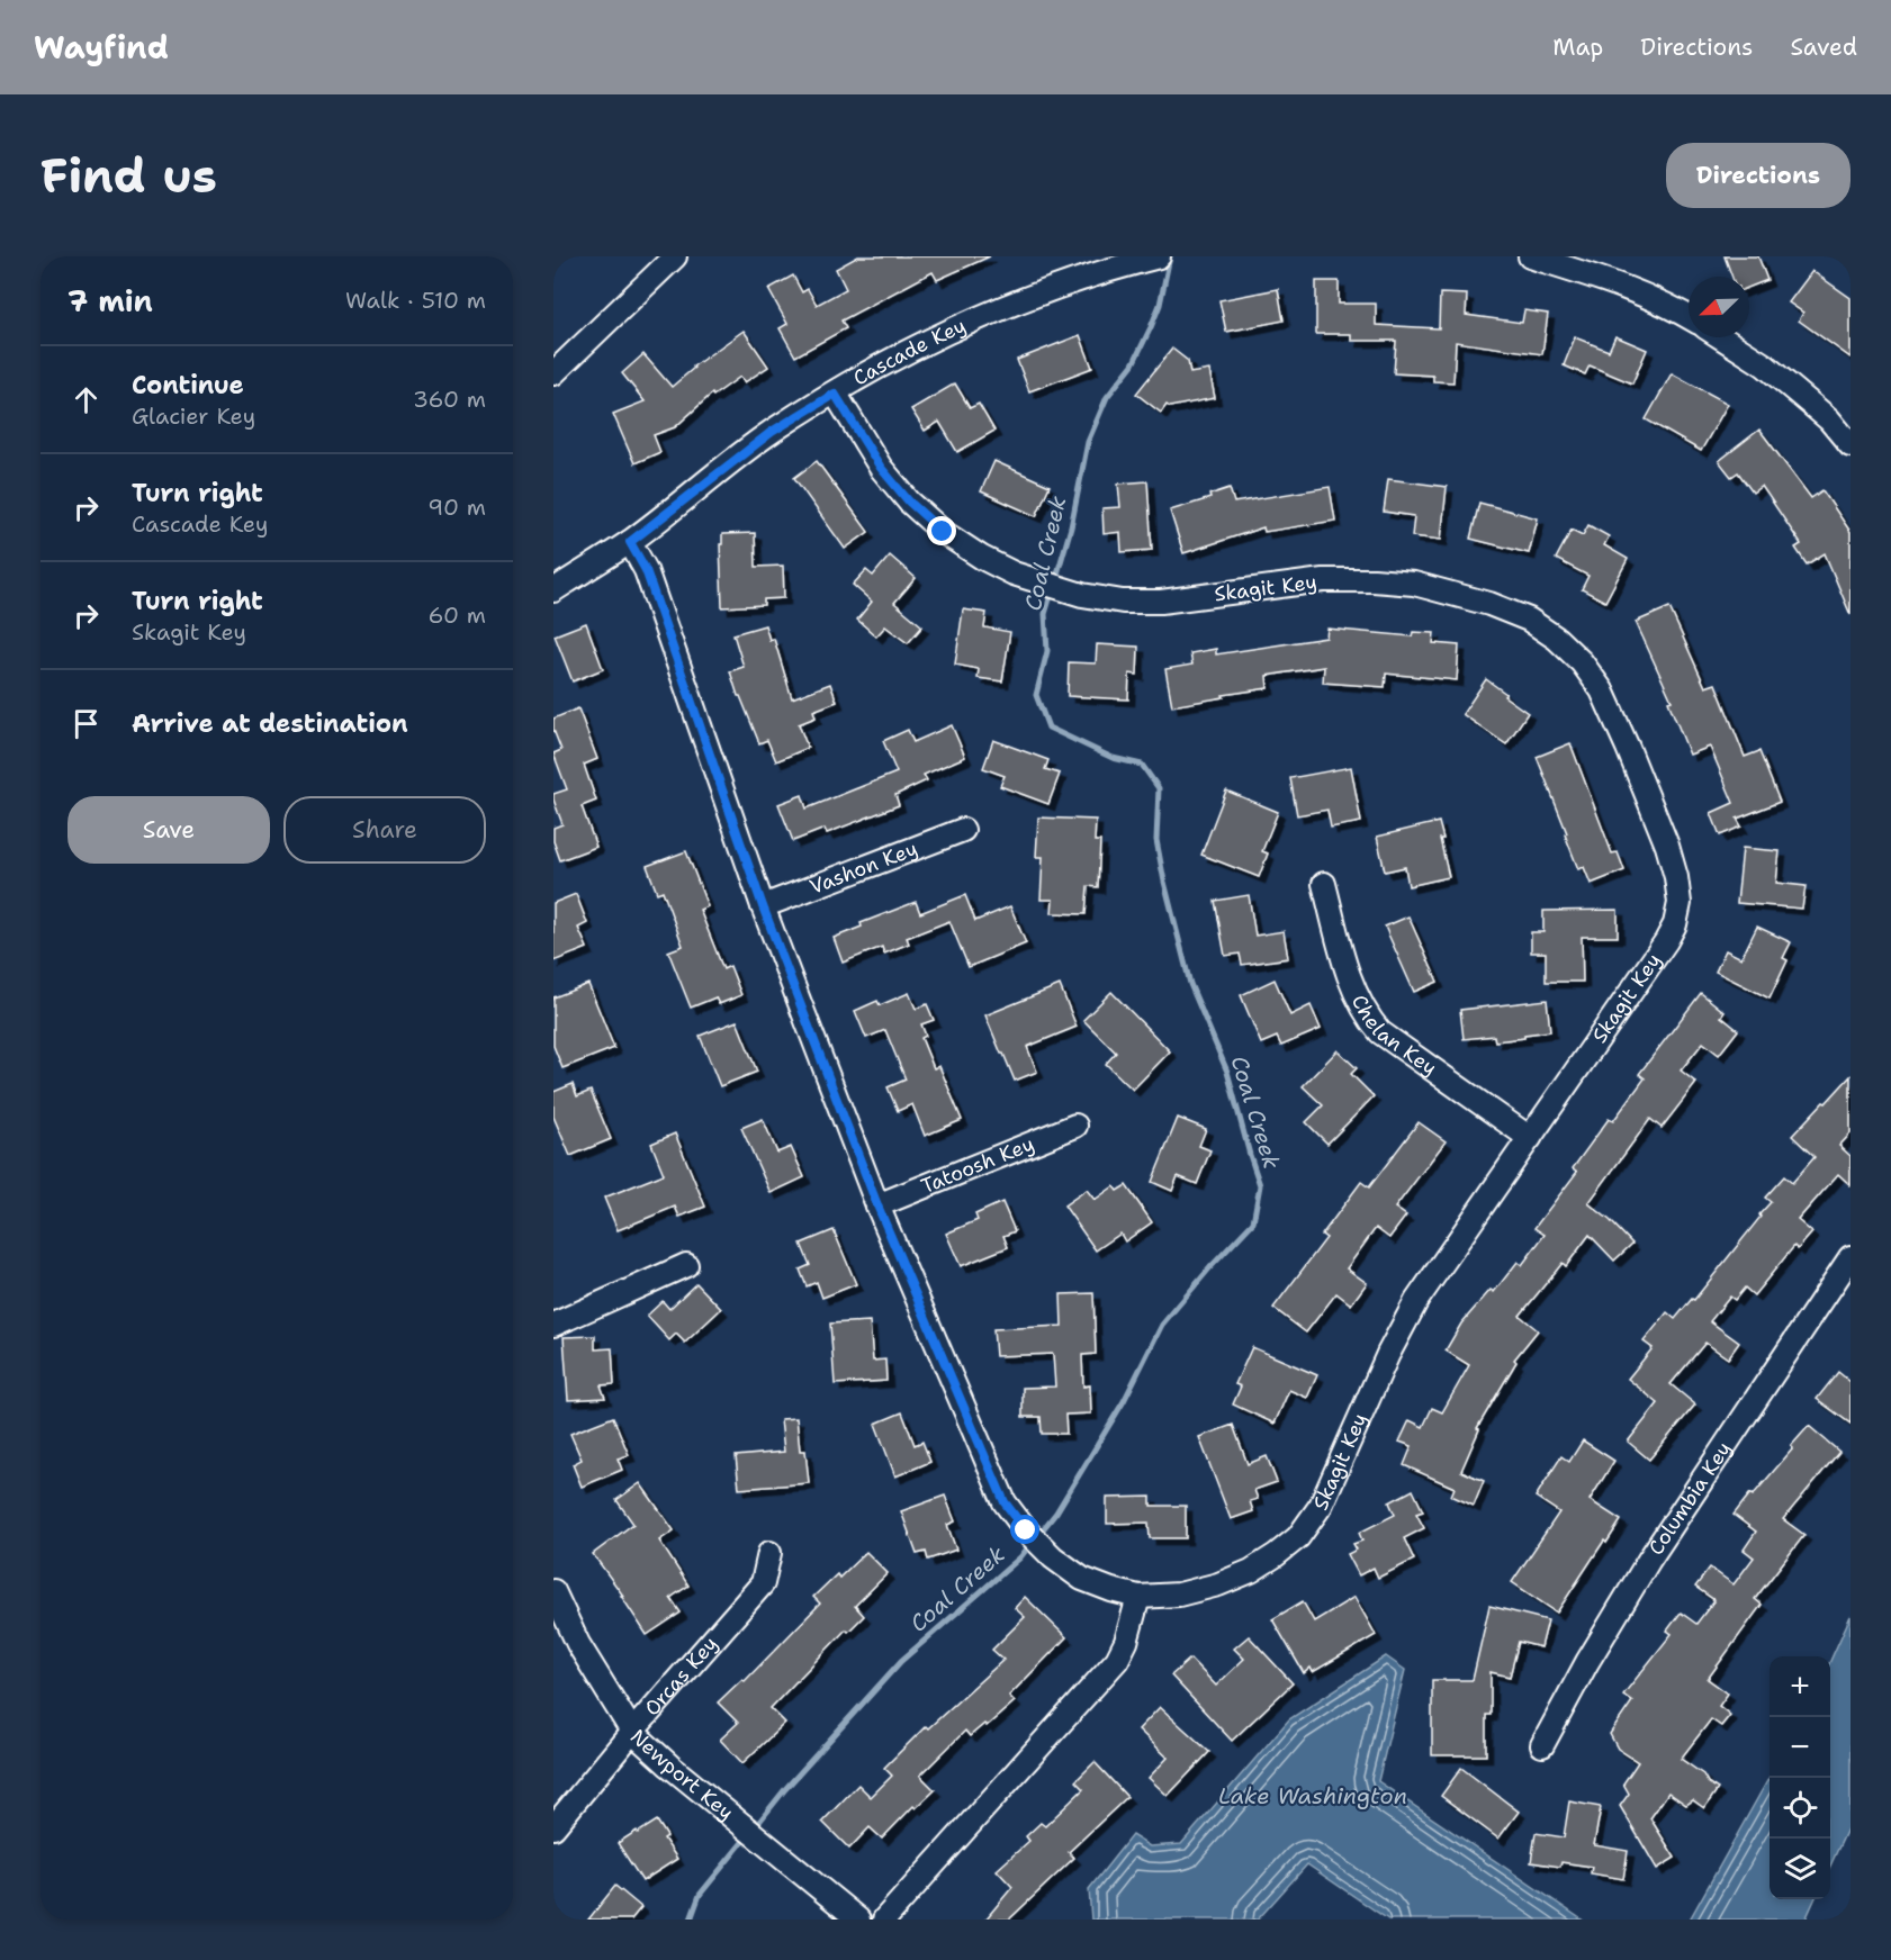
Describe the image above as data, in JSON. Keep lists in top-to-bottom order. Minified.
{"streets":{"street":["Cascade Key","Skagit Key","Vashon Key","Chelan Key","Tatoosh Key","Columbia Key","Orcas Key","Newport Key"]},"crossings":[["Cascade Key","Skagit Key"],["Skagit Key","Vashon Key"],["Skagit Key","Chelan Key"],["Skagit Key","Tatoosh Key"],["Orcas Key","Newport Key"]],"water":["Coal Creek","Lake Washington"],"north":"bottom left","page":{"header":"Wayfind","nav":["Map","Directions","Saved"],"buttons":["Directions",["Save","Share"]],"title":"Find us","heading":["7 min","Walk · 510 m"],"list":[["Continue","Glacier Key","360 m"],["Turn right","Cascade Key","90 m"],["Turn right","Skagit Key","60 m"],"Arrive at destination"],"map_buttons":["+","−"]}}
